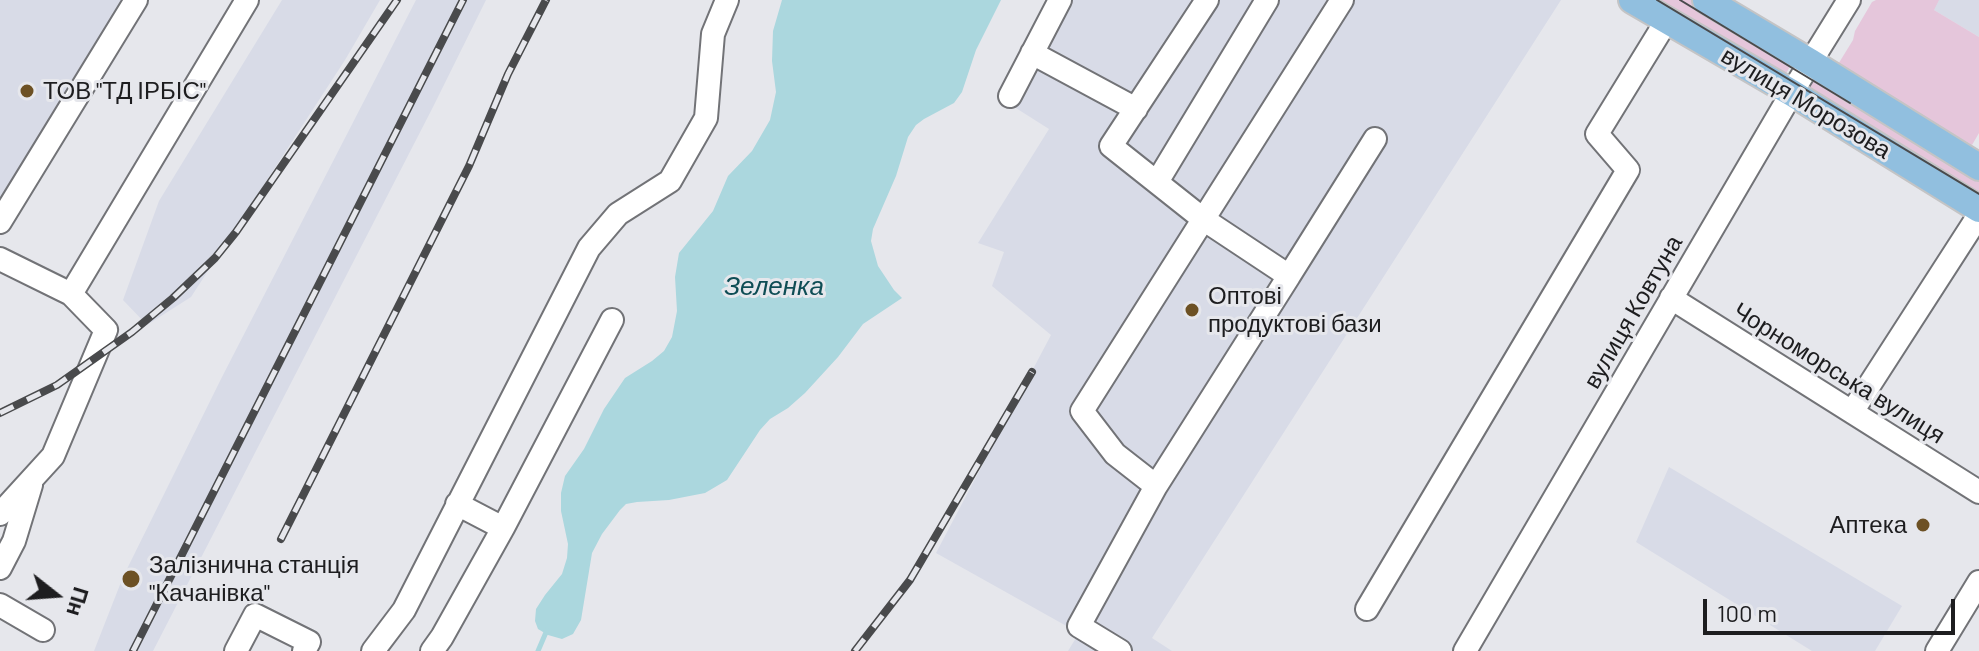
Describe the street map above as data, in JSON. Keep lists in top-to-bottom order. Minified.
{"streets":{"main road":["вулиця Морозова"],"street":["вулиця Ковтуна","Чорноморська вулиця"]},"crossings":[["вулиця Морозова","вулиця Ковтуна"],["вулиця Ковтуна","Чорноморська вулиця"]],"water":["Зеленка"],"places":["ТОВ \"ТД ІРБІС\"","Оптові продуктові бази","Аптека","Залізнична станція \"Качанівка\""],"scale_bar":"100 m","north":"right"}
